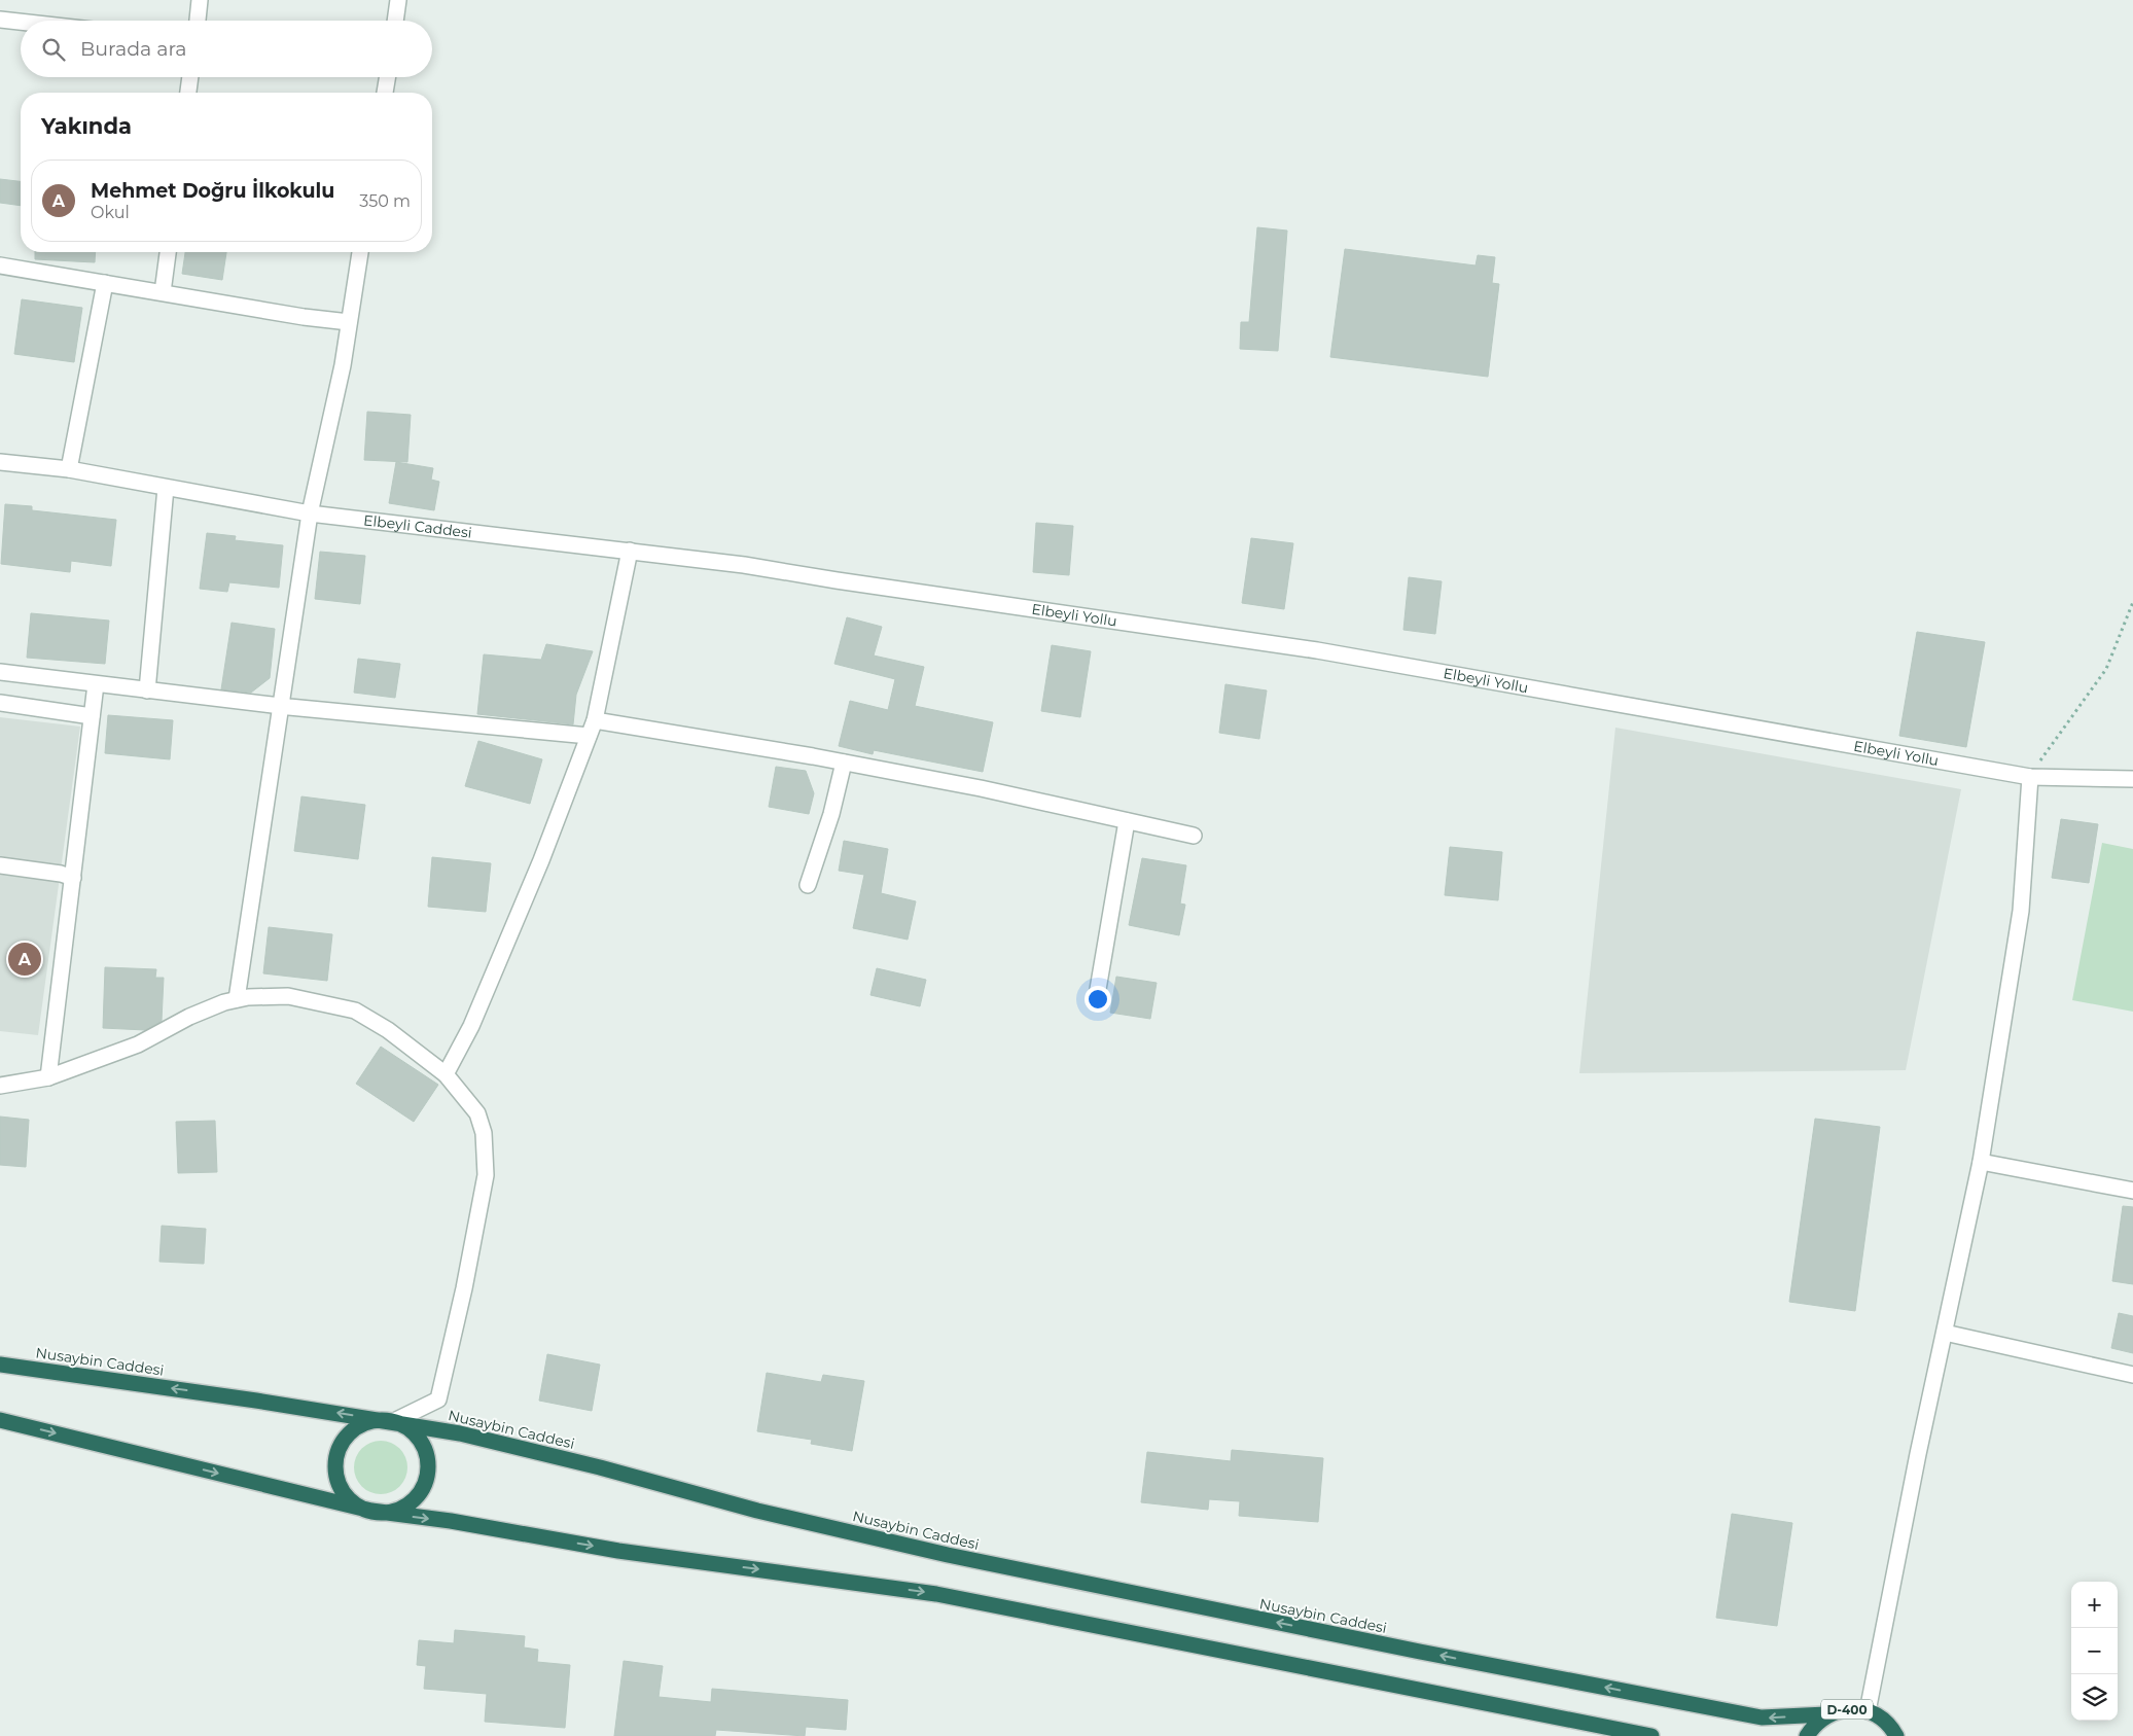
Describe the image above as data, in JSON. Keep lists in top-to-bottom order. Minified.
{"streets":{"highway":["Nusaybin Caddesi","D-400"],"street":["Elbeyli Caddesi","Elbeyli Yollu"]},"crossings":[["Elbeyli Caddesi","Elbeyli Yollu"],["Nusaybin Caddesi","D-400"]],"page":{"search":"Burada ara","heading":"Yakında","list":[{"mark":"A","name":"Mehmet Doğru İlkokulu","note":"Okul","value":"350 m"}],"pins":"A","map_buttons":["+","−"]}}
